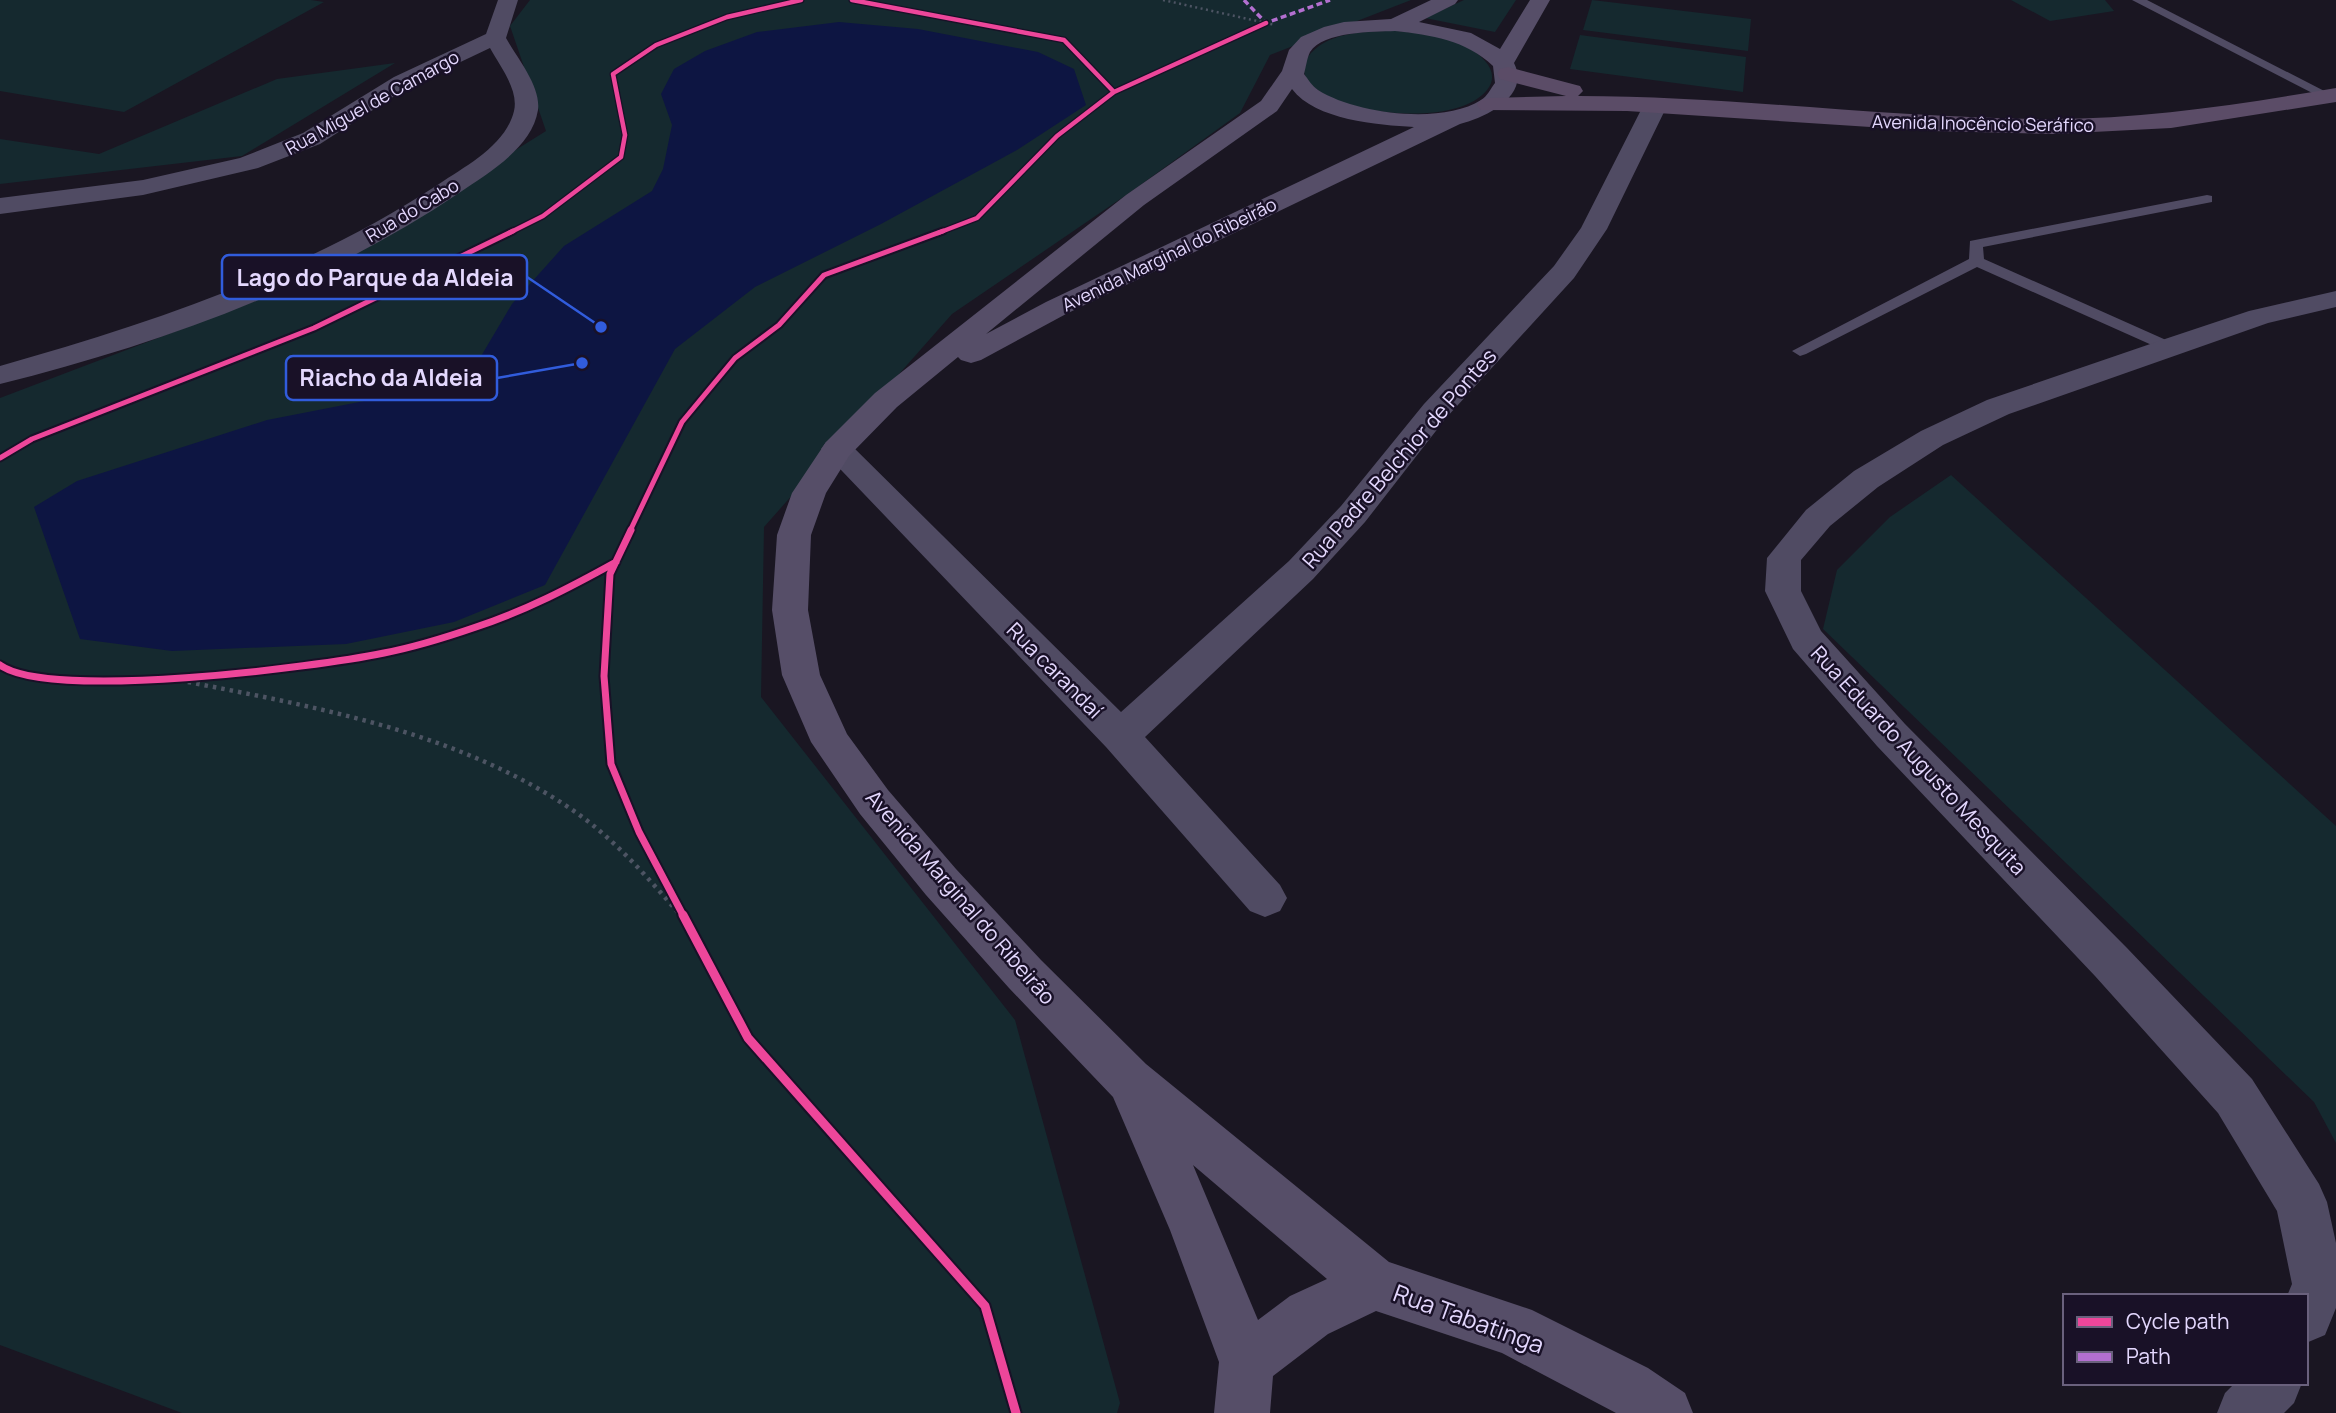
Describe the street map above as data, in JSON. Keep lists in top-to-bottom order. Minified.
{"streets":{"main road":["Avenida Inocêncio Seráfico","Avenida Marginal do Ribeirão","Rua Tabatinga"],"street":["Rua Miguel de Camargo","Rua do Cabo","Rua Padre Belchior de Pontes","Rua carandaí","Rua Eduardo Augusto Mesquita"]},"crossings":[["Rua Miguel de Camargo","Rua do Cabo"],["Avenida Inocêncio Seráfico","Avenida Marginal do Ribeirão"],["Avenida Inocêncio Seráfico","Rua Padre Belchior de Pontes"],["Avenida Marginal do Ribeirão","Rua carandaí"],["Avenida Marginal do Ribeirão","Rua Tabatinga"],["Rua Padre Belchior de Pontes","Rua carandaí"]],"places":["Lago do Parque da Aldeia","Riacho da Aldeia"],"legend":["Cycle path","Path"]}
